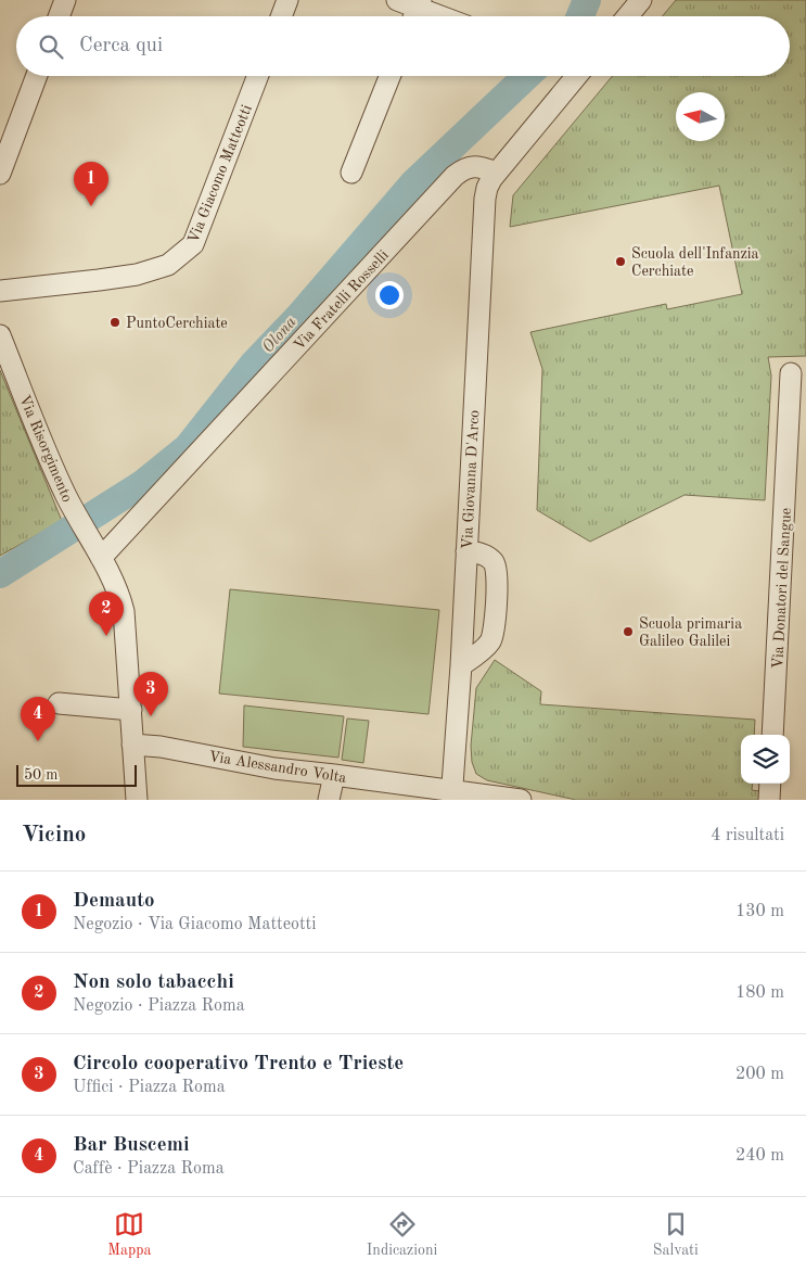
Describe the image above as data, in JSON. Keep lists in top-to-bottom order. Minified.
{"streets":{"street":["Via Giacomo Matteotti","Via Fratelli Rosselli","Via Risorgimento","Via Giovanna D'Arco","Via Donatori del Sangue","Via Alessandro Volta"]},"crossings":[["Via Fratelli Rosselli","Via Risorgimento"],["Via Fratelli Rosselli","Via Giovanna D'Arco"],["Via Risorgimento","Via Alessandro Volta"],["Via Giovanna D'Arco","Via Alessandro Volta"]],"water":["Olona"],"places":["Scuola dell'Infanzia Cerchiate","PuntoCerchiate","Scuola primaria Galileo Galilei"],"scale_bar":"50 m","north":"left","page":{"search":"Cerca qui","pins":["1","2","3","4"],"scale":"50 m","heading":["Vicino","4 risultati"],"list":[{"mark":"1","name":"Demauto","note":"Negozio · Via Giacomo Matteotti","value":"130 m"},{"mark":"2","name":"Non solo tabacchi","note":"Negozio · Piazza Roma","value":"180 m"},{"mark":"3","name":"Circolo cooperativo Trento e Trieste","note":"Uffici · Piazza Roma","value":"200 m"},{"mark":"4","name":"Bar Buscemi","note":"Caffè · Piazza Roma","value":"240 m"}],"nav":["Mappa","Indicazioni","Salvati"]}}
